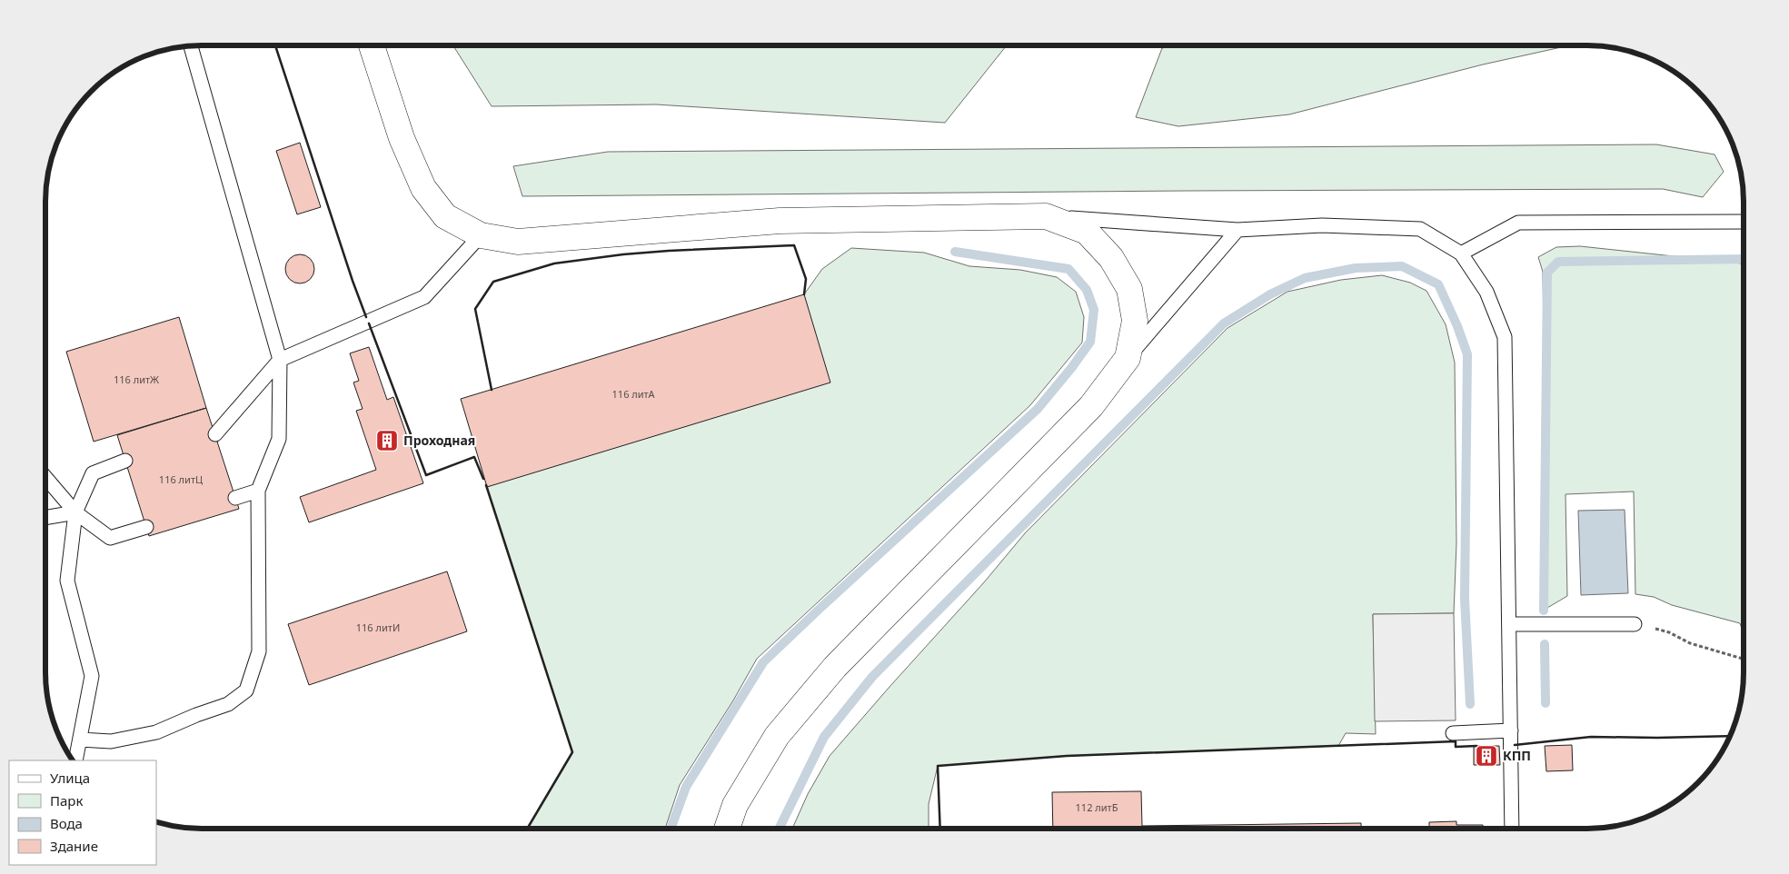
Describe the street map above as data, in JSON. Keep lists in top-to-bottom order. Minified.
{"places":{"building":["Проходная","КПП"]},"house_numbers":["116 литЖ","116 литА","116 литЦ","116 литИ","112 литБ"],"legend":["Улица","Парк","Вода","Здание"]}
